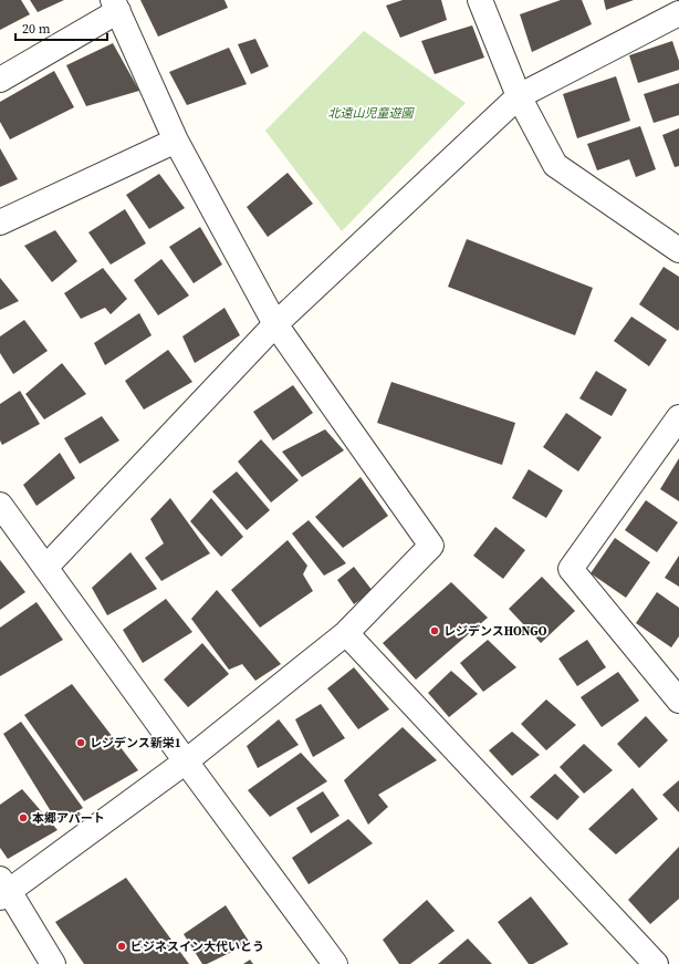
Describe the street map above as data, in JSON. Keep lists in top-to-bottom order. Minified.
{"parks":["北遠山児童遊園"],"places":["レジデンスHONGO","レジデンス新栄1","本郷アパート","ビジネスイン大代いとう"],"scale_bar":"20 m"}
